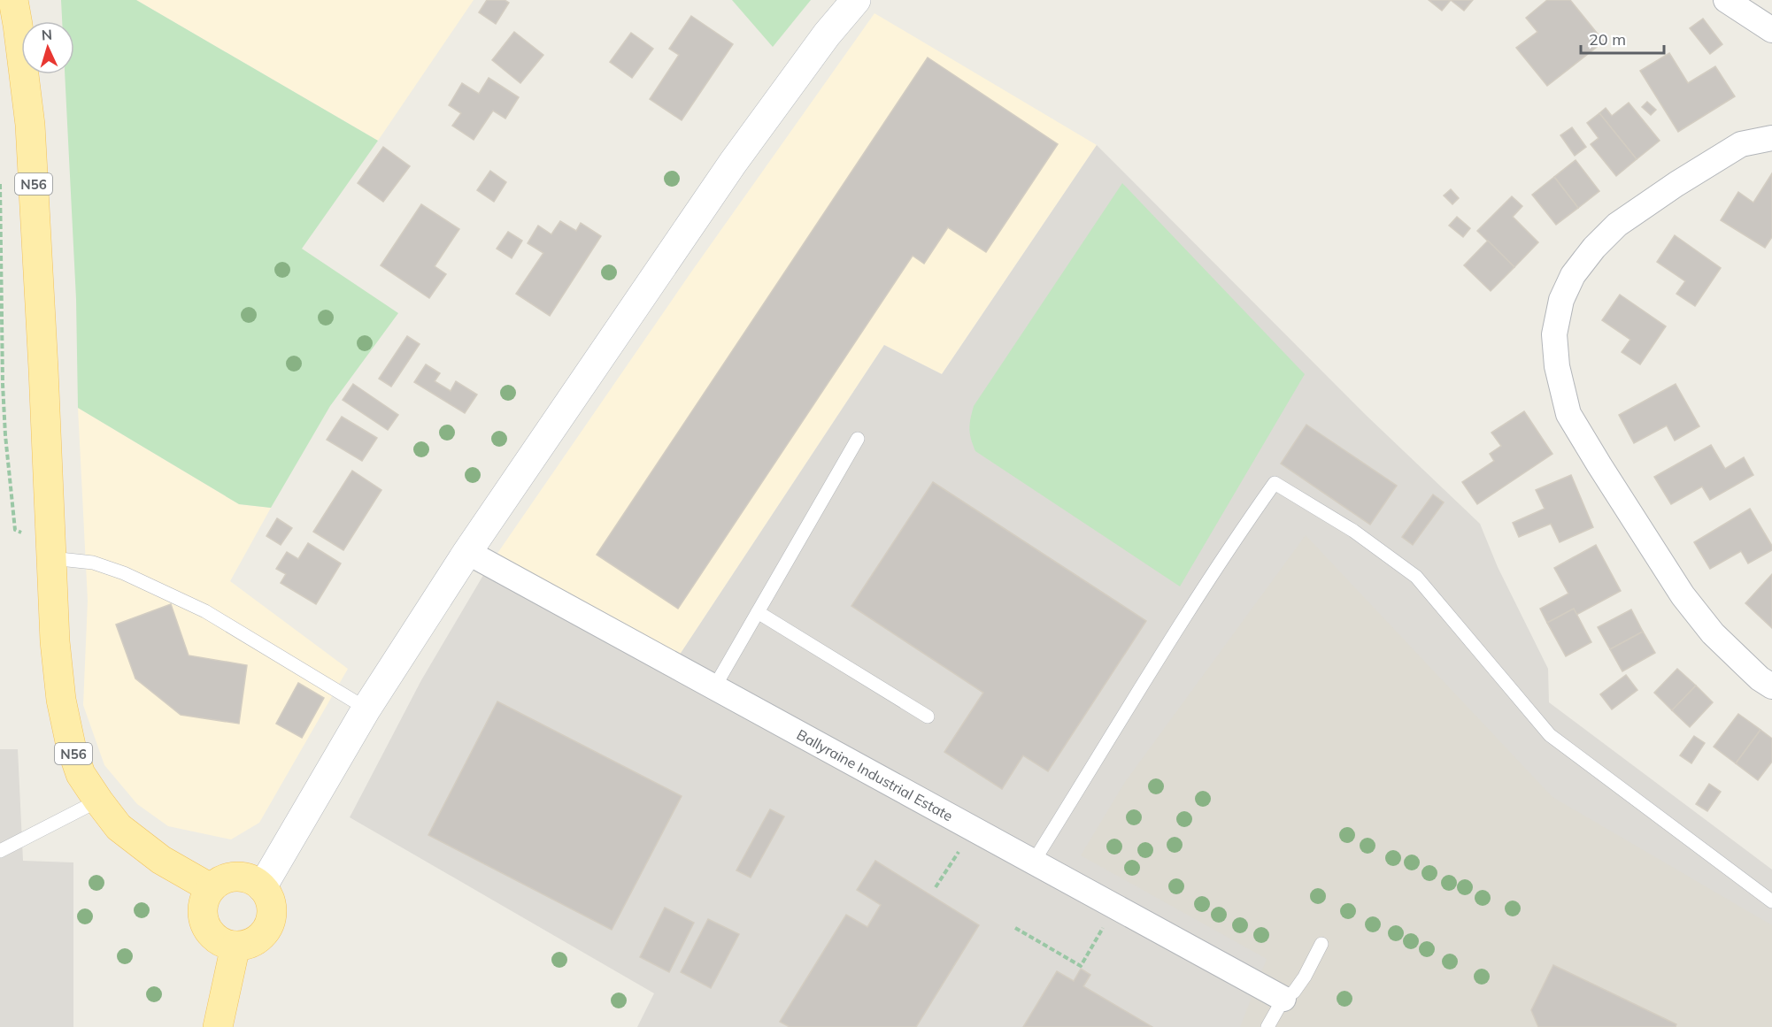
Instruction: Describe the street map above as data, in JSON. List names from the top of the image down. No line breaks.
{"streets":{"main road":["N56"],"street":["Ballyraine Industrial Estate"]},"scale_bar":"20 m","north":"top"}
